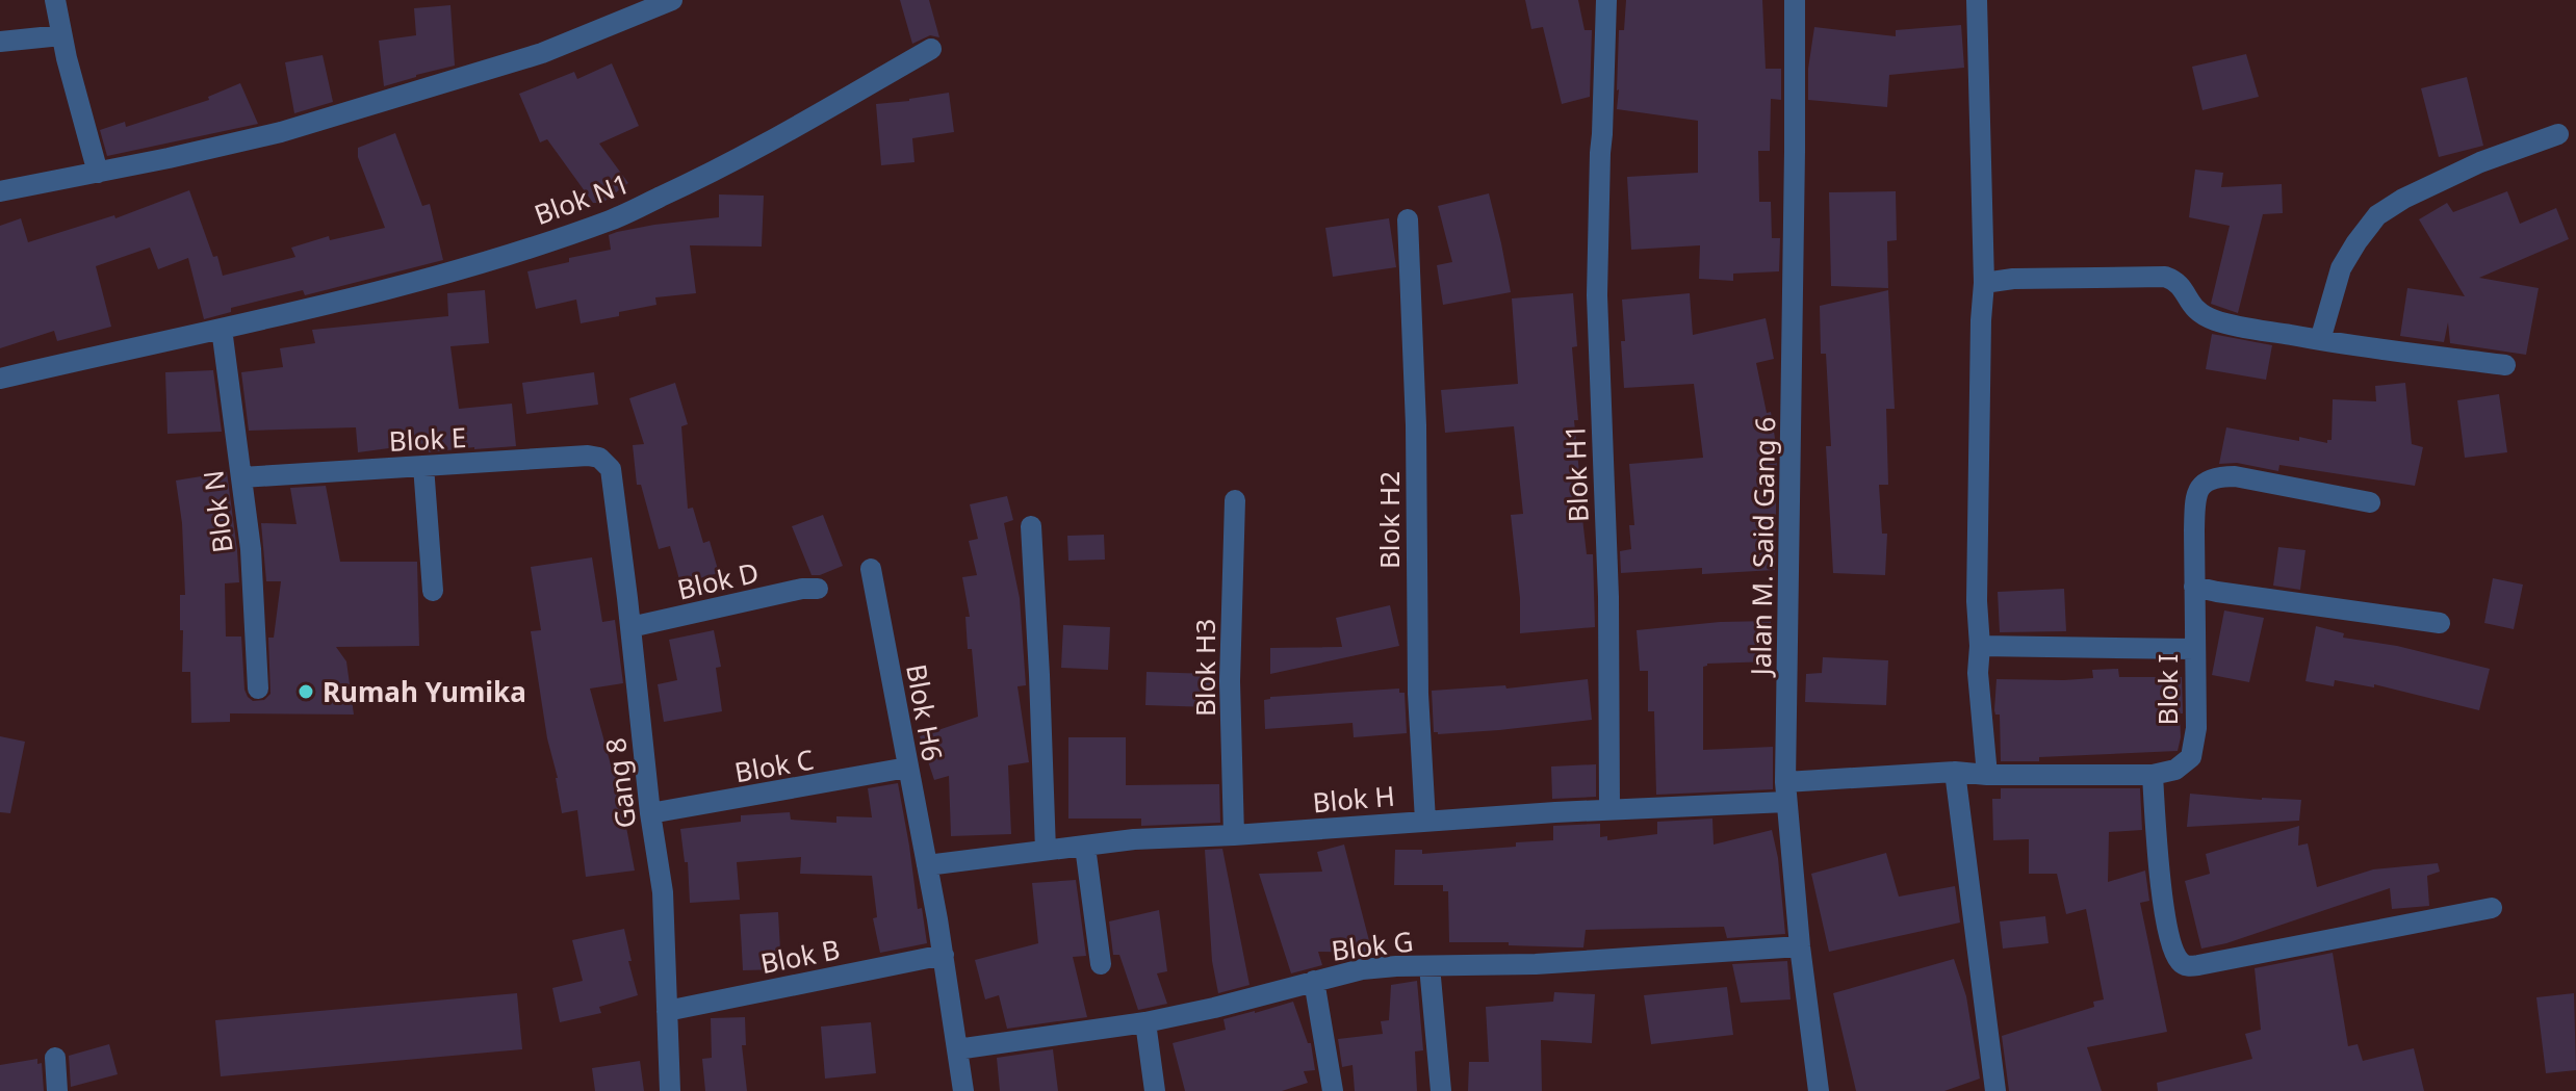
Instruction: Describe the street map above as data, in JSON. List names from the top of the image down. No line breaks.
{"streets":{"street":["Blok N1","Blok E","Blok H1","Blok N","Blok H2","Jalan M. Said Gang 6","Blok D","Blok H3","Blok I","Blok H6","Blok C","Gang 8","Blok H","Blok G","Blok B"]},"crossings":[["Blok N1","Blok N"],["Blok E","Blok N"],["Blok E","Gang 8"],["Blok H1","Blok H"],["Blok H2","Blok H"],["Jalan M. Said Gang 6","Blok I"],["Jalan M. Said Gang 6","Blok H"],["Jalan M. Said Gang 6","Blok G"],["Blok D","Gang 8"],["Blok H3","Blok H"],["Blok I","Blok H"],["Blok H6","Blok C"],["Blok H6","Blok H"],["Blok H6","Blok G"],["Blok H6","Blok B"],["Blok C","Gang 8"],["Gang 8","Blok B"]],"places":["Rumah Yumika"]}
